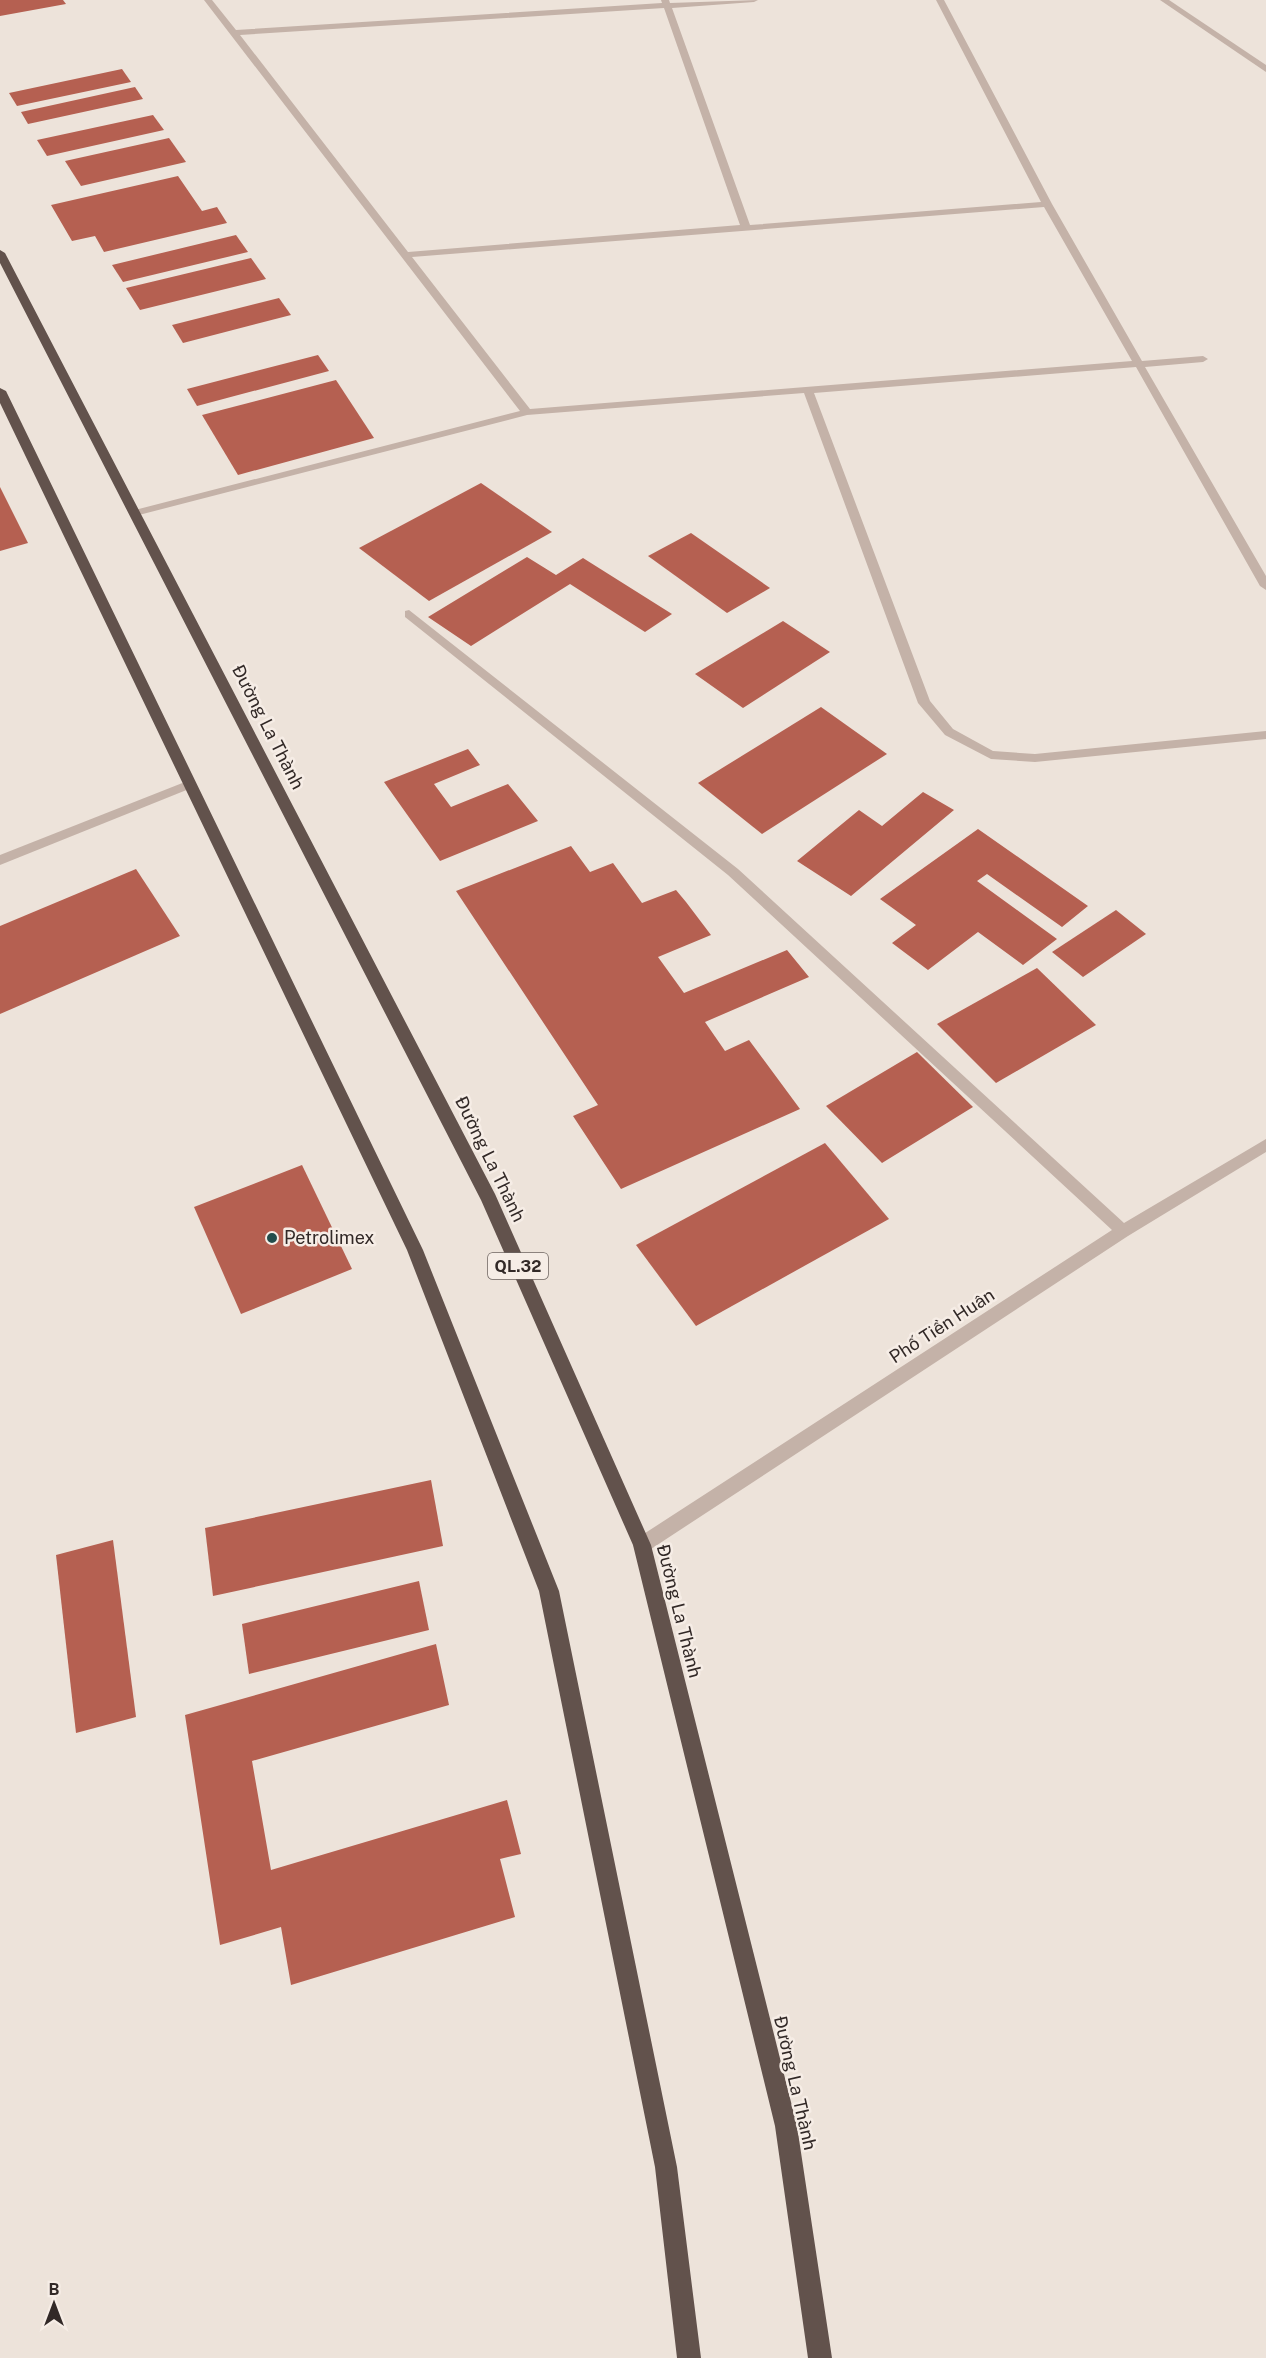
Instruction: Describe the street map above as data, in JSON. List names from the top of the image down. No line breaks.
{"streets":{"highway":["Đường La Thành","QL.32"],"street":["Phố Tiền Huân"]},"crossings":[["Đường La Thành","Phố Tiền Huân"]],"places":["Petrolimex"],"north":"top"}
